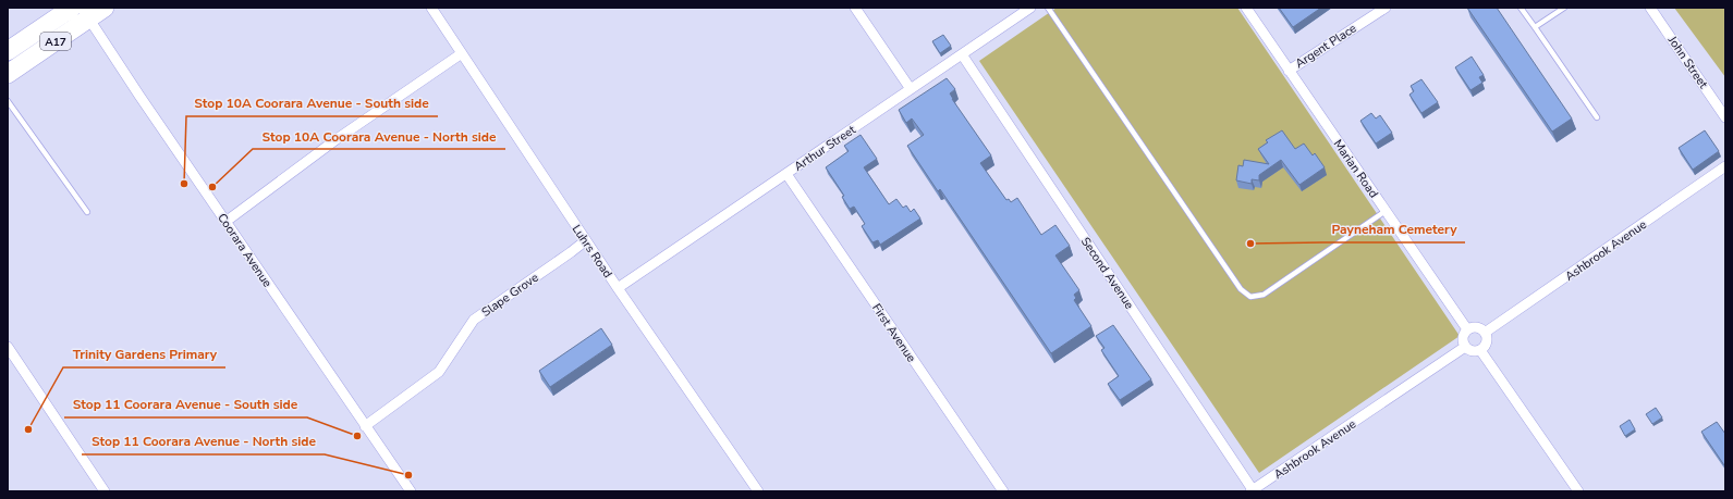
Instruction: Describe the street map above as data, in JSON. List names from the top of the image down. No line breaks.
{"streets":{"highway":["A17"],"street":["Argent Place","John Street","Arthur Street","Marian Road","Coorara Avenue","Ashbrook Avenue","Luhrs Road","Second Avenue","Slape Grove","First Avenue"]},"crossings":[["A17","Coorara Avenue"],["Argent Place","Marian Road"],["Arthur Street","Luhrs Road"],["Arthur Street","Second Avenue"],["Arthur Street","First Avenue"],["Marian Road","Ashbrook Avenue"],["Coorara Avenue","Slape Grove"],["Ashbrook Avenue","Second Avenue"],["Luhrs Road","Slape Grove"]],"places":["Stop 10A Coorara Avenue - South side","Stop 10A Coorara Avenue - North side","Payneham Cemetery","Trinity Gardens Primary","Stop 11 Coorara Avenue - South side","Stop 11 Coorara Avenue - North side"]}
